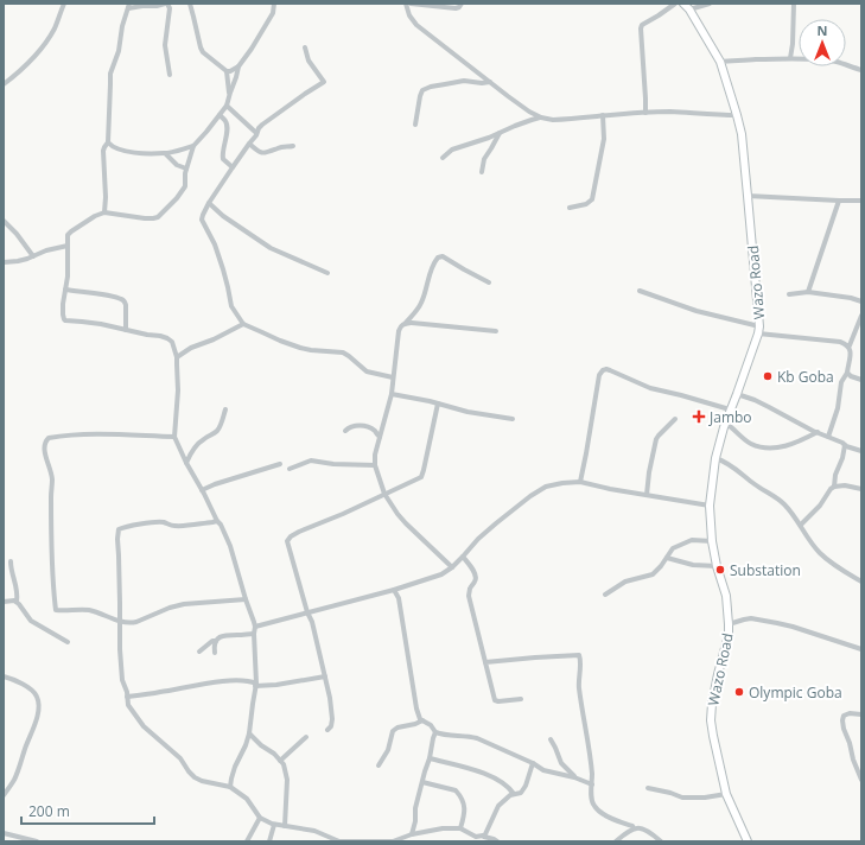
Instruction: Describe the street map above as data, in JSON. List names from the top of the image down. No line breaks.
{"streets":{"main road":["Wazo Road"]},"places":{"other":["Kb Goba","Substation","Olympic Goba"],"health":["Jambo"]},"scale_bar":"200 m","north":"top"}
